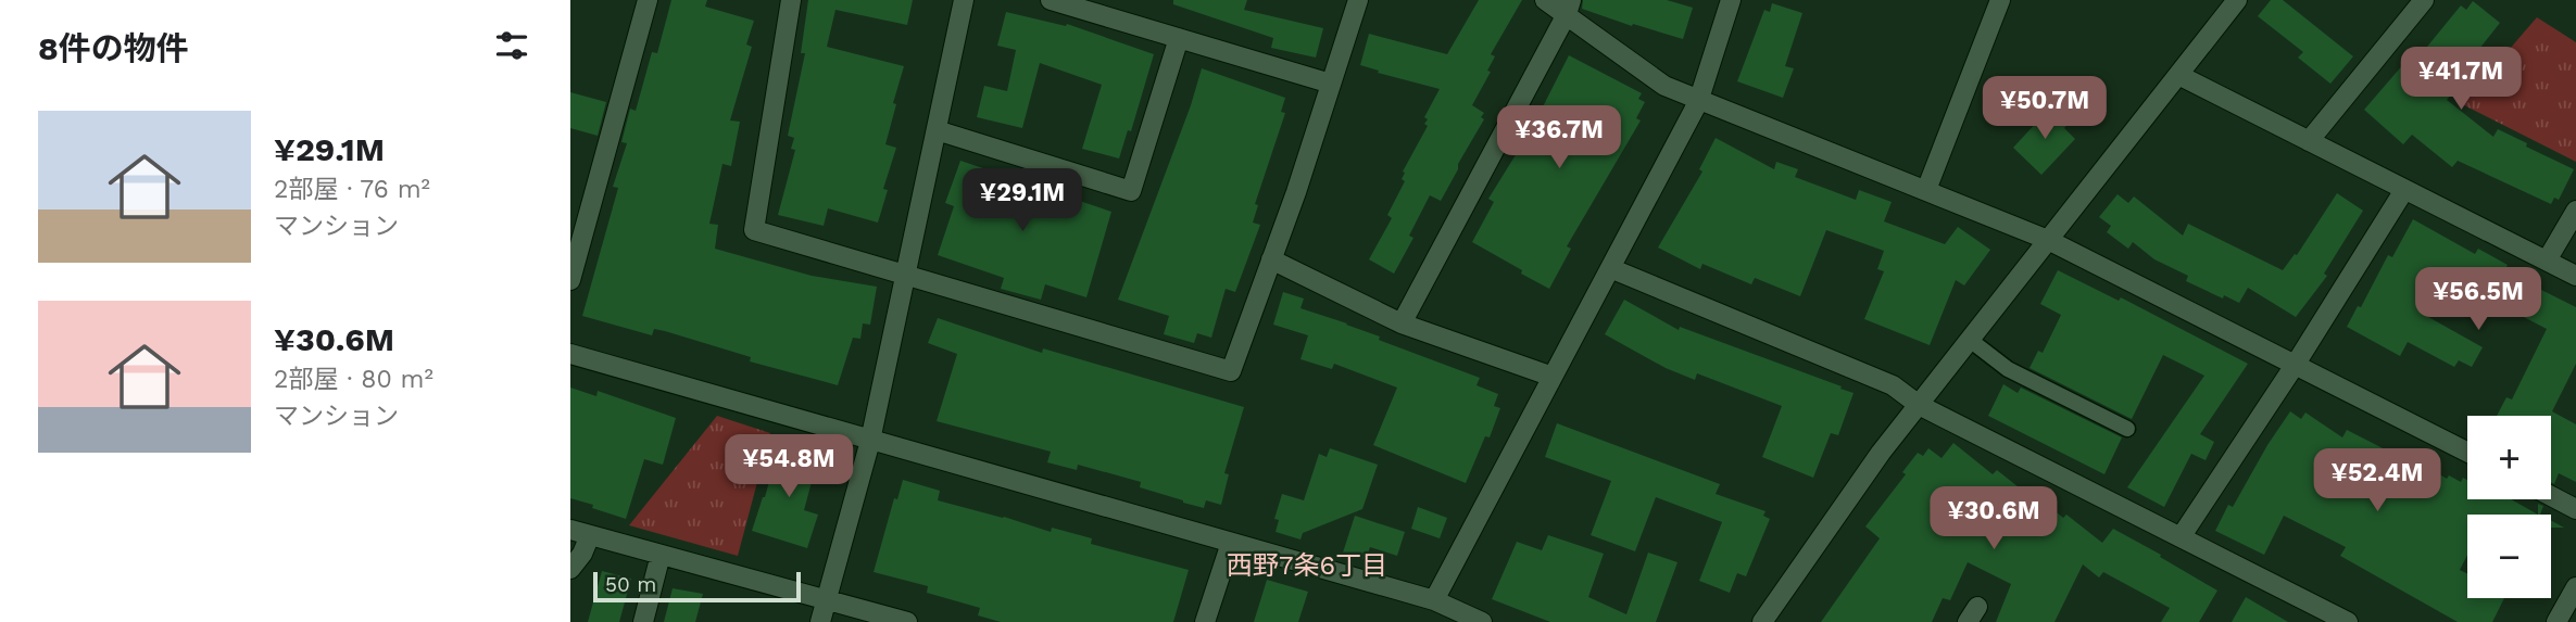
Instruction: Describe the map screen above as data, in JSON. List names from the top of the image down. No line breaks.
{"districts":["西野7条6丁目"],"scale_bar":"50 m","page":{"heading":"8件の物件","price":["¥41.7M","¥50.7M","¥36.7M","¥29.1M","¥56.5M","¥54.8M","¥52.4M","¥30.6M"],"list":[{"name":"¥29.1M","note":"2部屋 · 76 m² · マンション"},{"name":"¥30.6M","note":"2部屋 · 80 m² · マンション"}],"map_buttons":["+","−"],"scale":"50 m"}}
